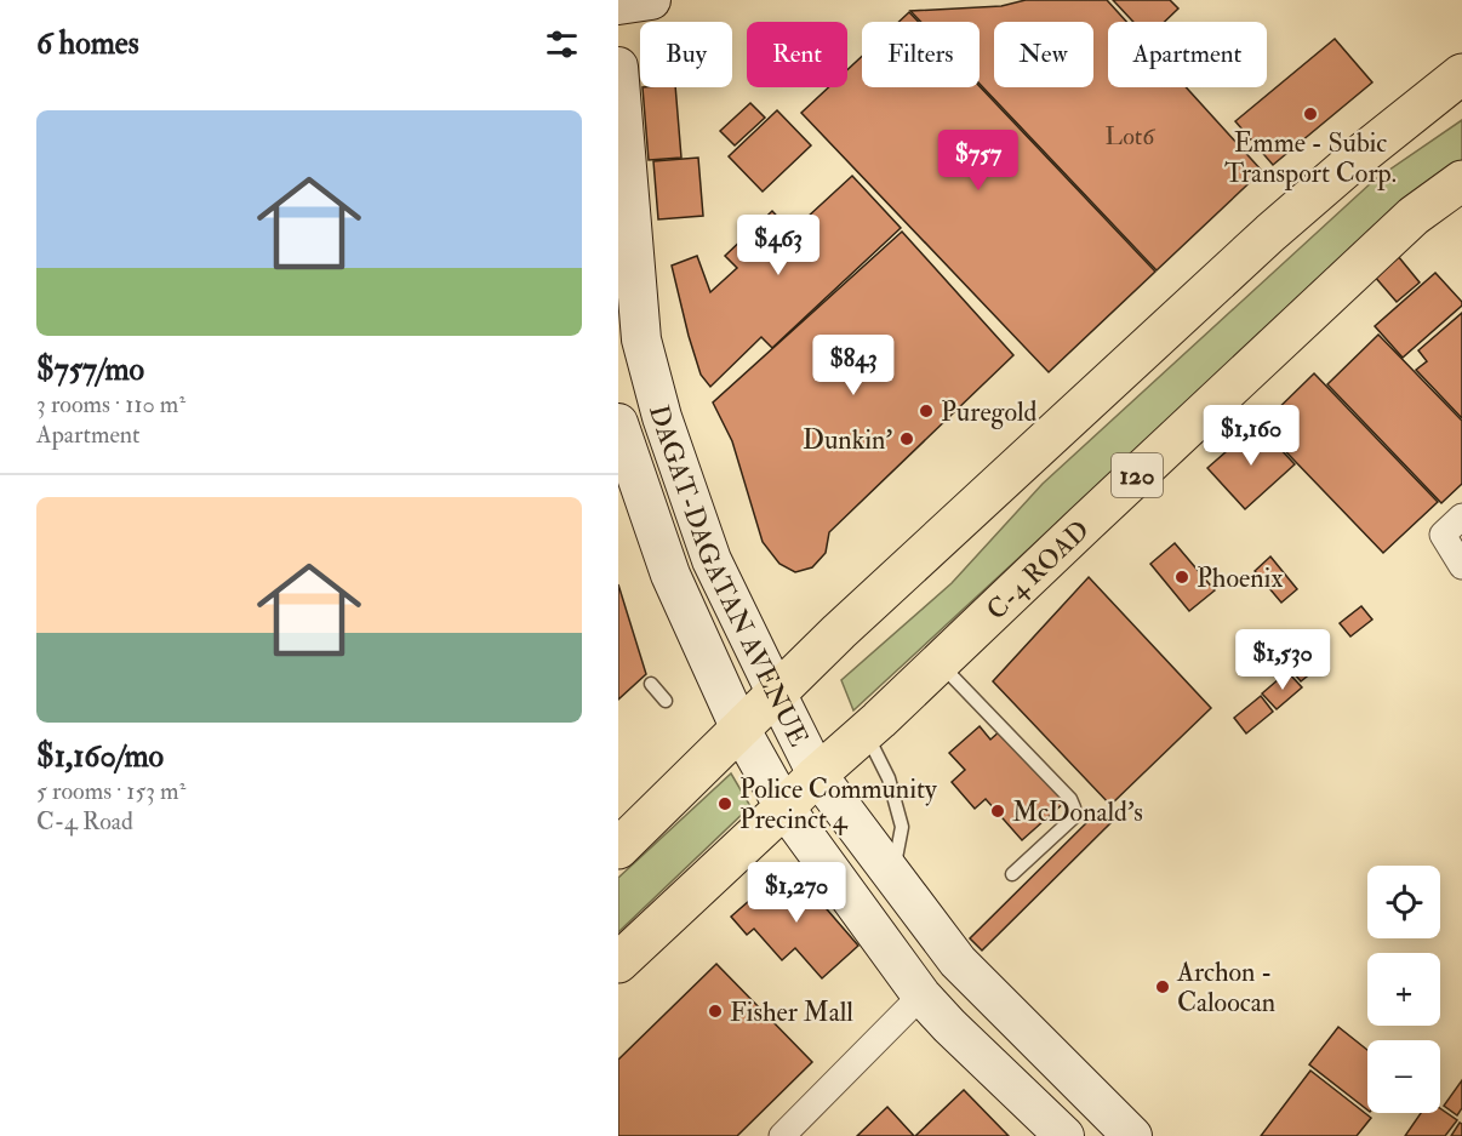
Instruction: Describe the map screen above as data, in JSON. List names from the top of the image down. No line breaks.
{"streets":{"highway":["120","C-4 ROAD"],"main road":["DAGAT-DAGATAN AVENUE"]},"crossings":[["C-4 ROAD","DAGAT-DAGATAN AVENUE"]],"places":["Emme - Subic Transport Corp.","Puregold","Dunkin'","Phoenix","Police Community Precinct 4","McDonald's","Archon - Caloocan","Fisher Mall"],"house_numbers":["Lot6"],"page":{"heading":"6 homes","chip":["Buy","Rent","Filters","New","Apartment"],"list":[{"name":"$757/mo","note":"3 rooms · 110 m² · Apartment"},{"name":"$1,160/mo","note":"5 rooms · 153 m² · C-4 Road"}],"price":["$757","$463","$843","$1,160","$1,530","$1,270"],"map_buttons":["+","−"]}}
